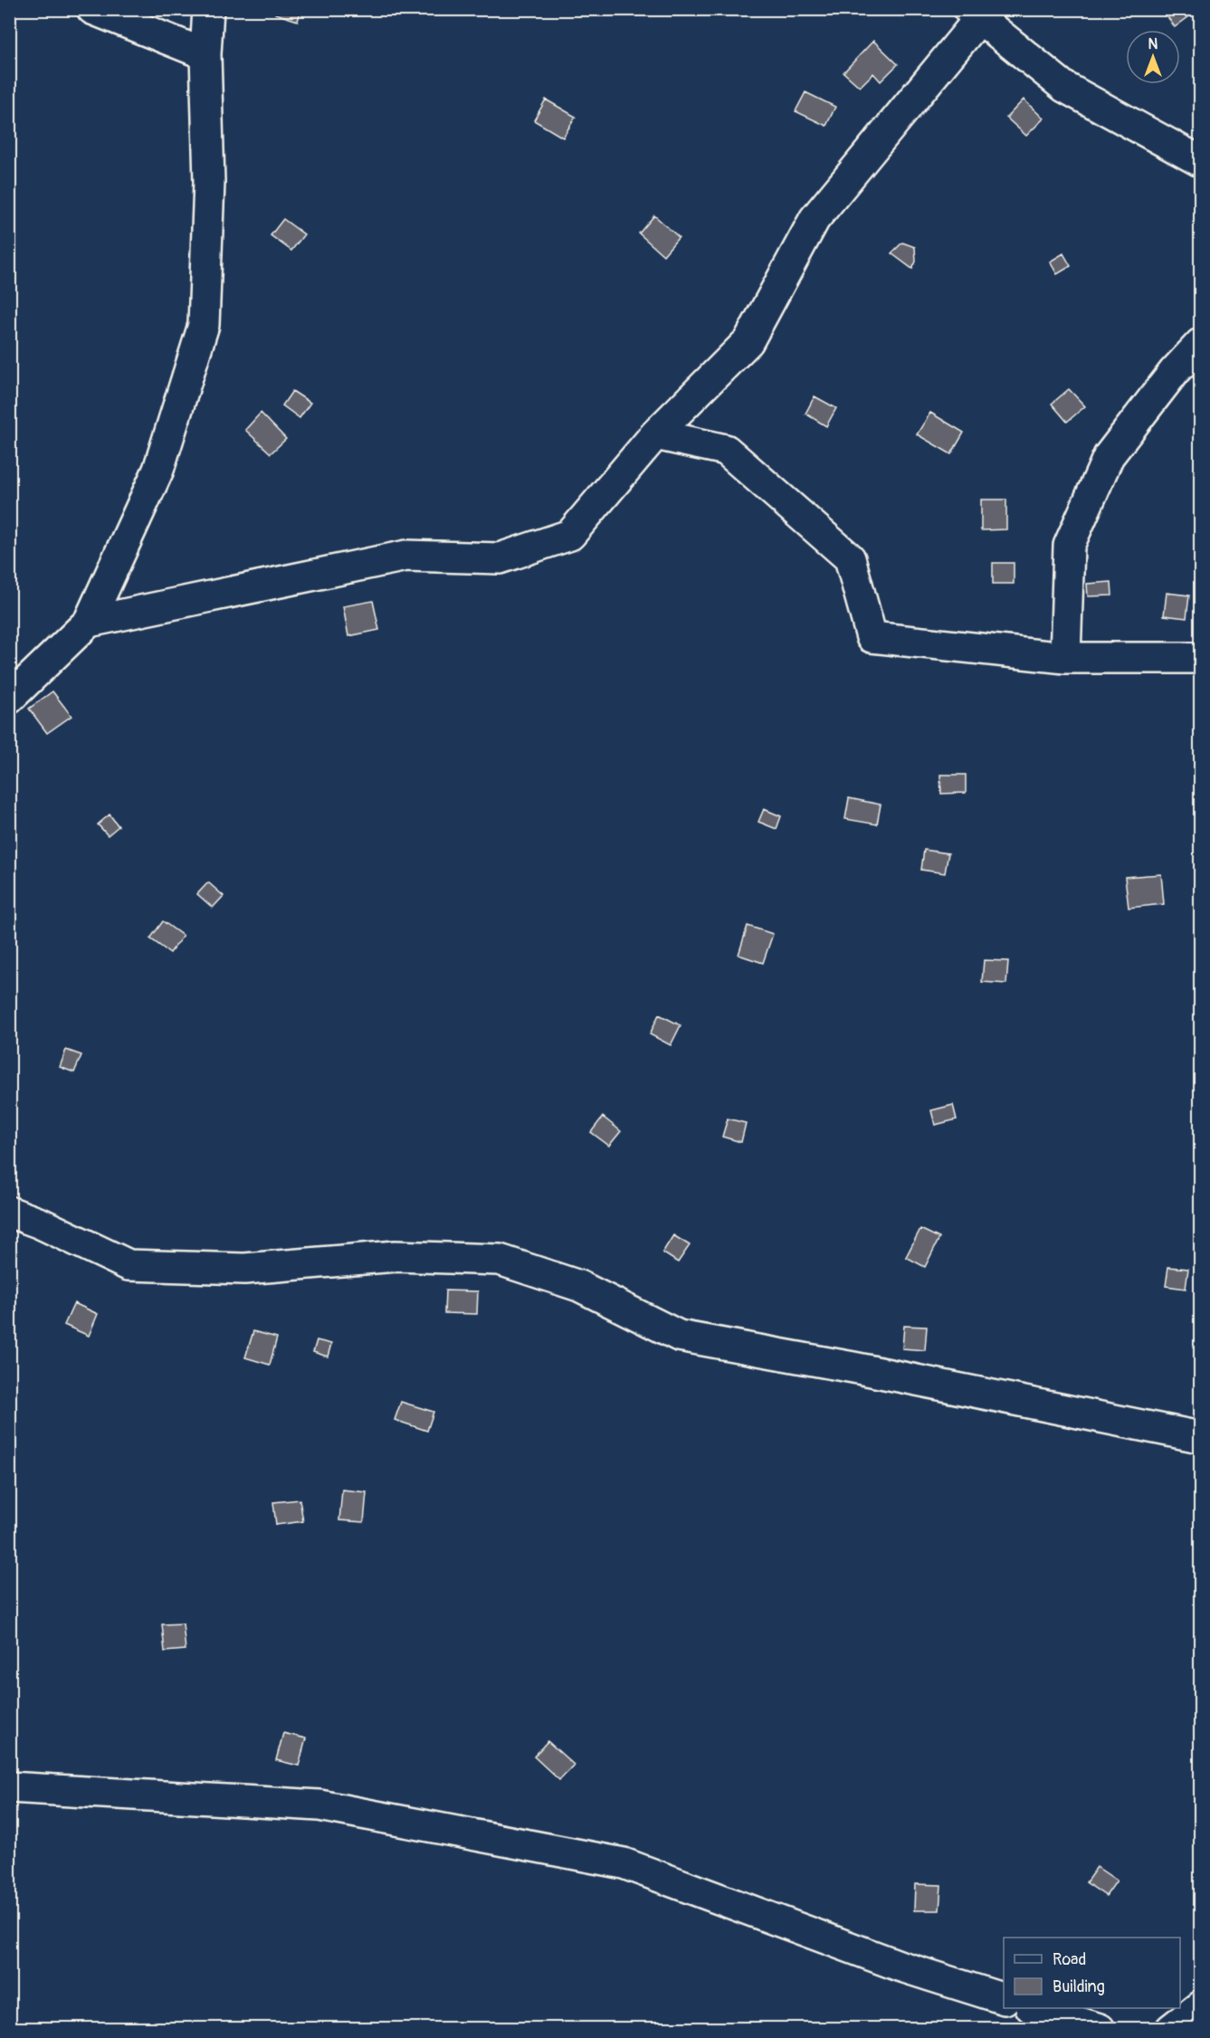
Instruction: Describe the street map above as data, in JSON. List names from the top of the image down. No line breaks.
{"legend":["Road","Building"],"north":"top"}
